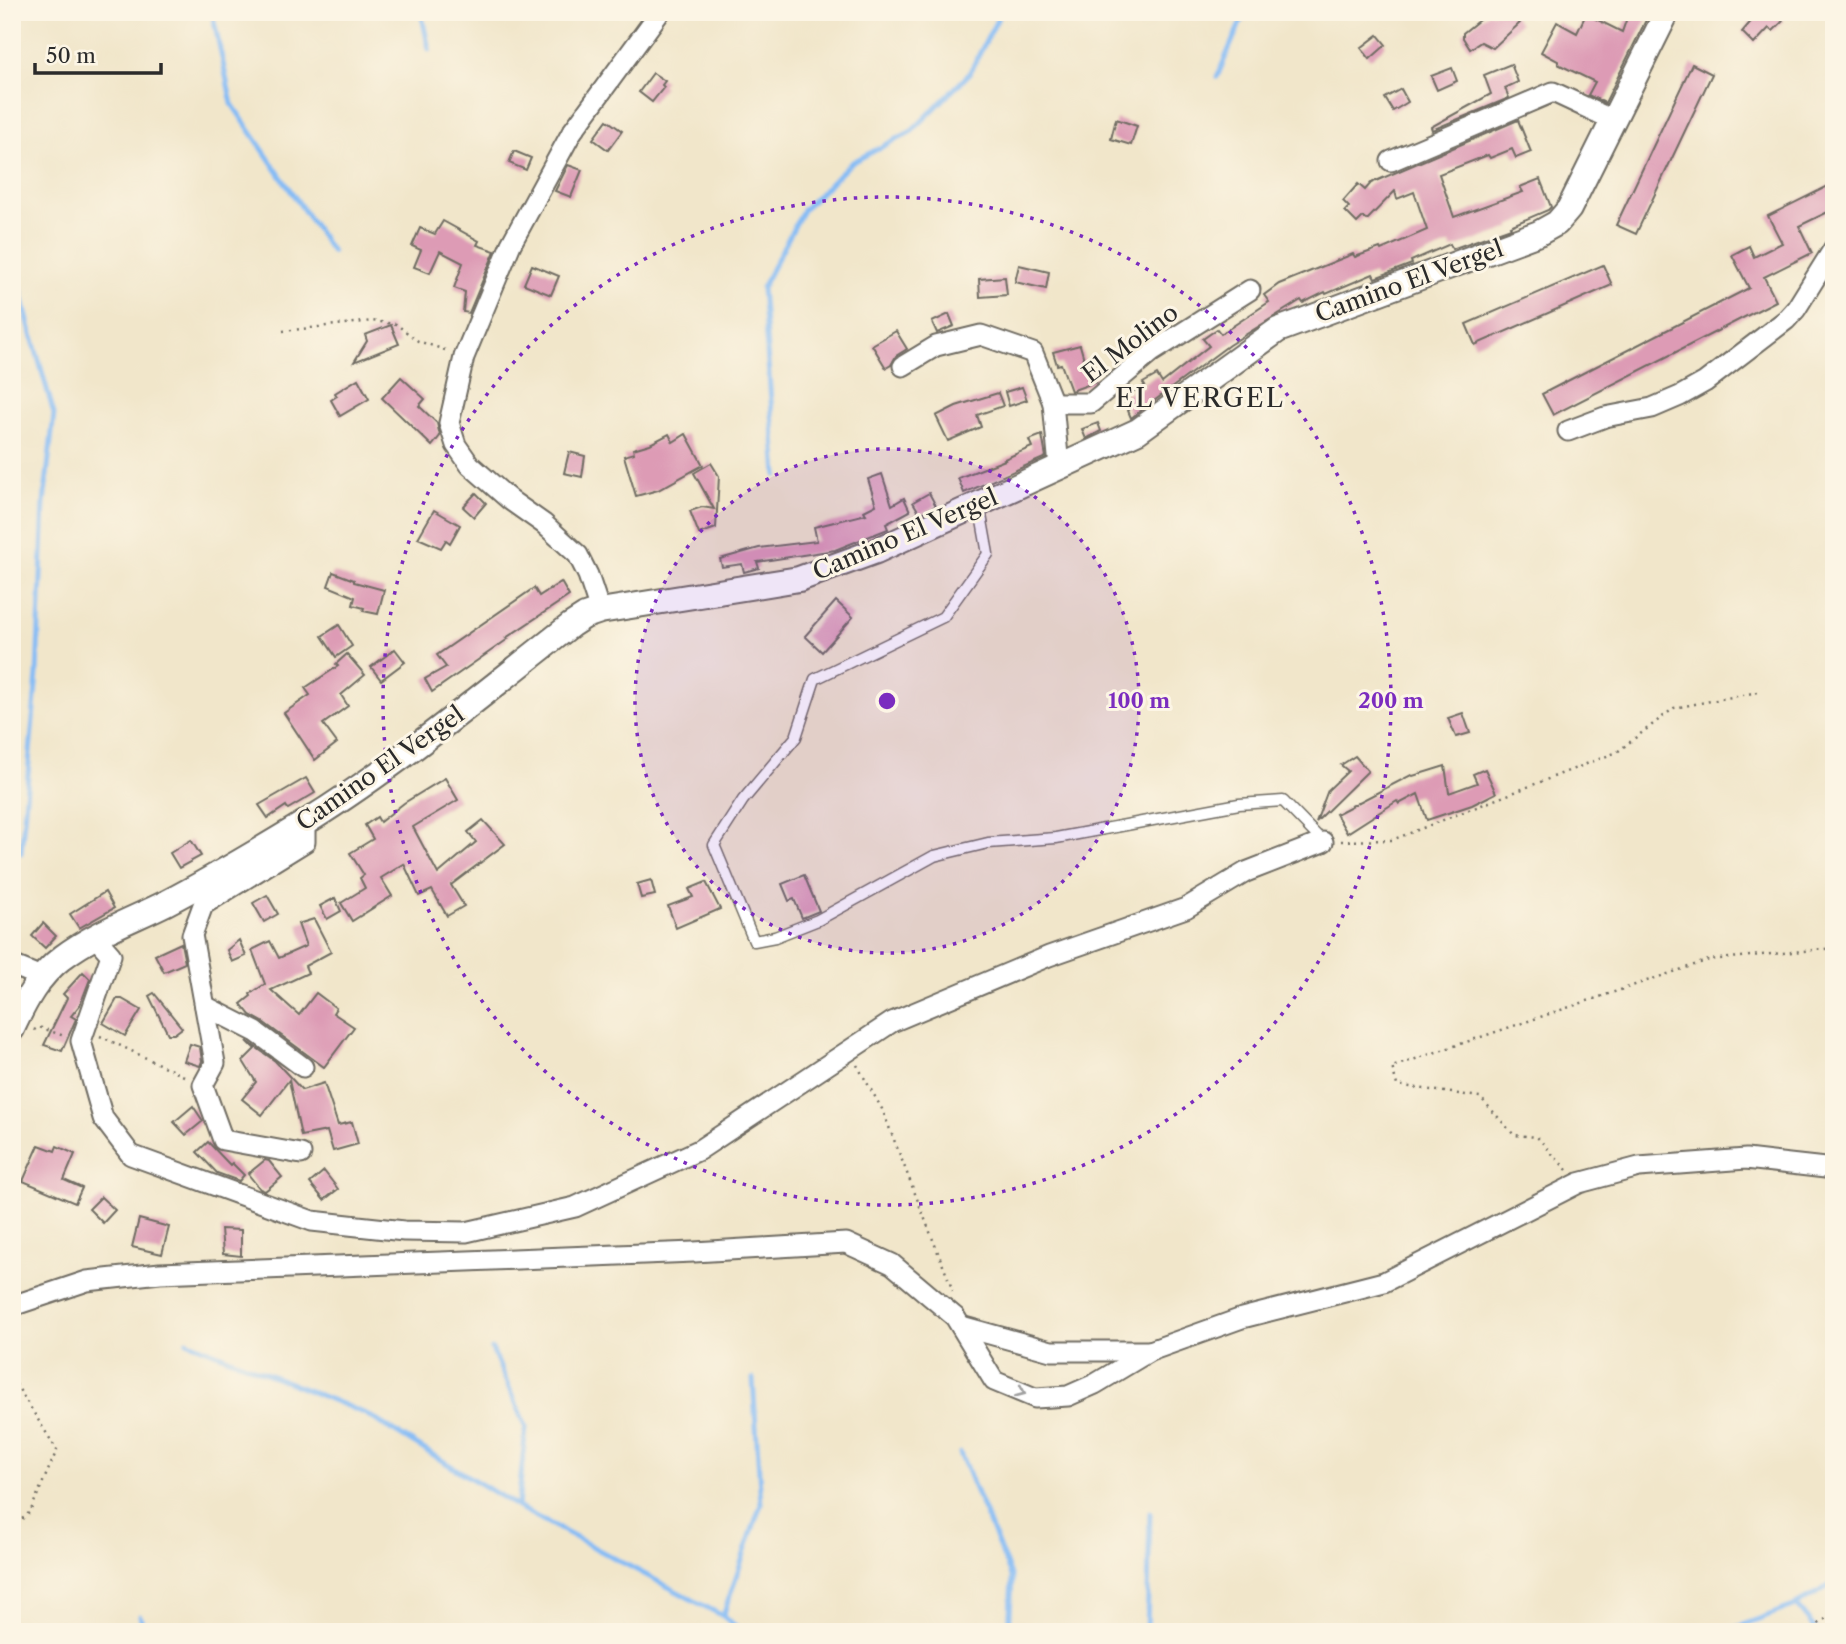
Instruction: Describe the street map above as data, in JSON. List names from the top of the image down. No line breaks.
{"streets":{"street":["Camino El Vergel","El Molino"]},"districts":["EL VERGEL"],"scale_bar":"50 m","rings":["100 m","200 m"]}
